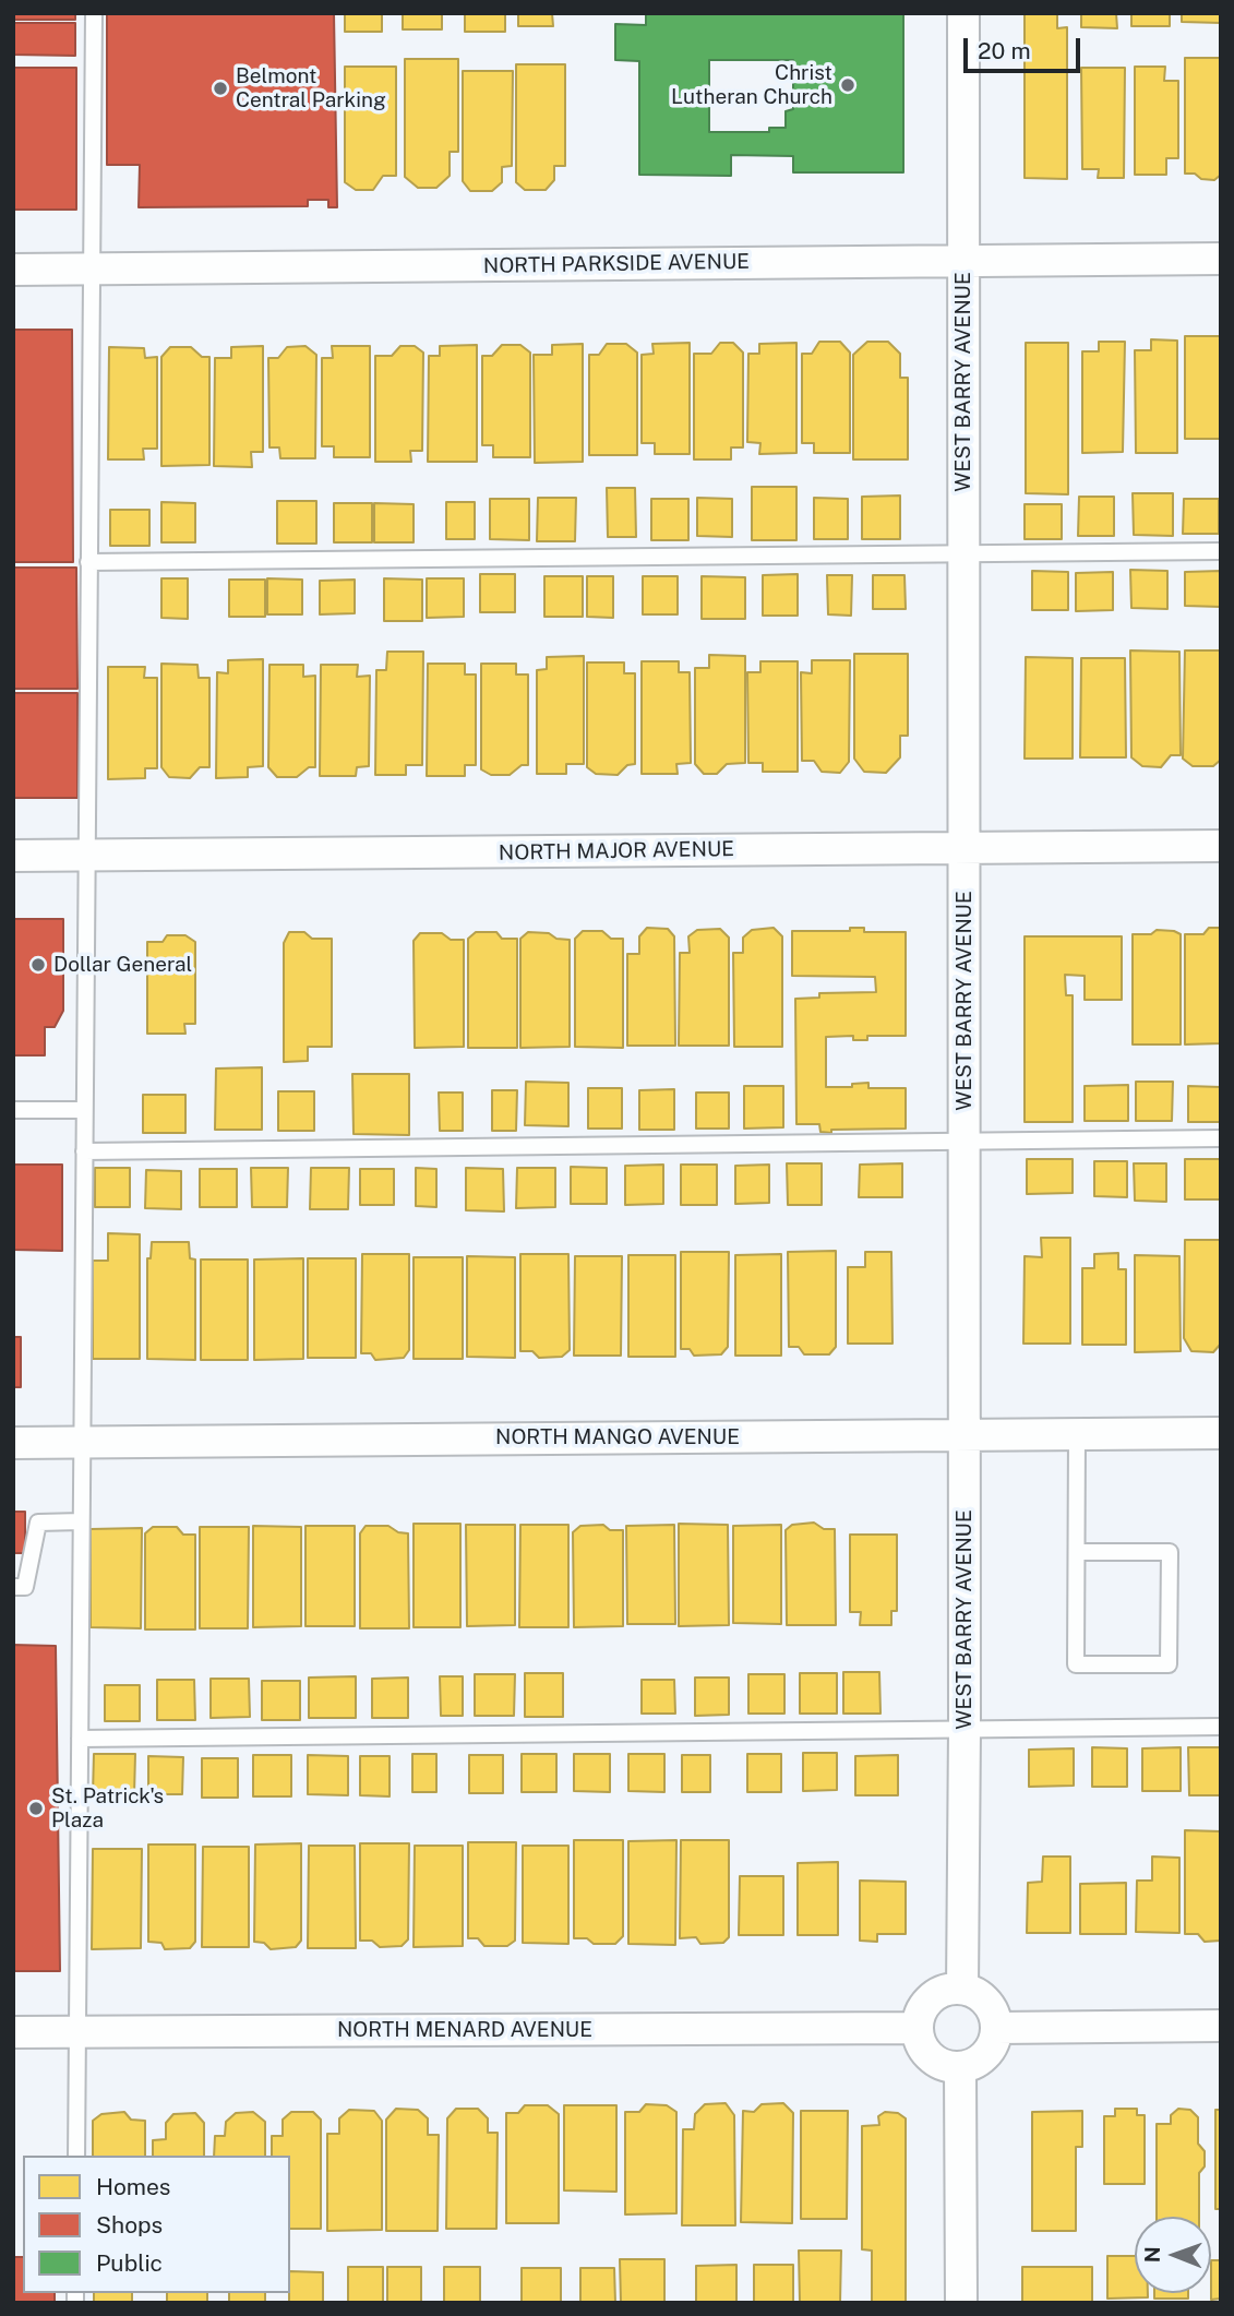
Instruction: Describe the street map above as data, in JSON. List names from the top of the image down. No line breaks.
{"streets":{"street":["NORTH PARKSIDE AVENUE","WEST BARRY AVENUE","NORTH MAJOR AVENUE","NORTH MANGO AVENUE","NORTH MENARD AVENUE"]},"crossings":[["NORTH PARKSIDE AVENUE","WEST BARRY AVENUE"],["WEST BARRY AVENUE","NORTH MAJOR AVENUE"],["WEST BARRY AVENUE","NORTH MANGO AVENUE"],["WEST BARRY AVENUE","NORTH MENARD AVENUE"]],"places":["Christ Lutheran Church","Belmont Central Parking","Dollar General","St. Patrick's Plaza"],"legend":["Homes","Shops","Public"],"scale_bar":"20 m","north":"left"}
